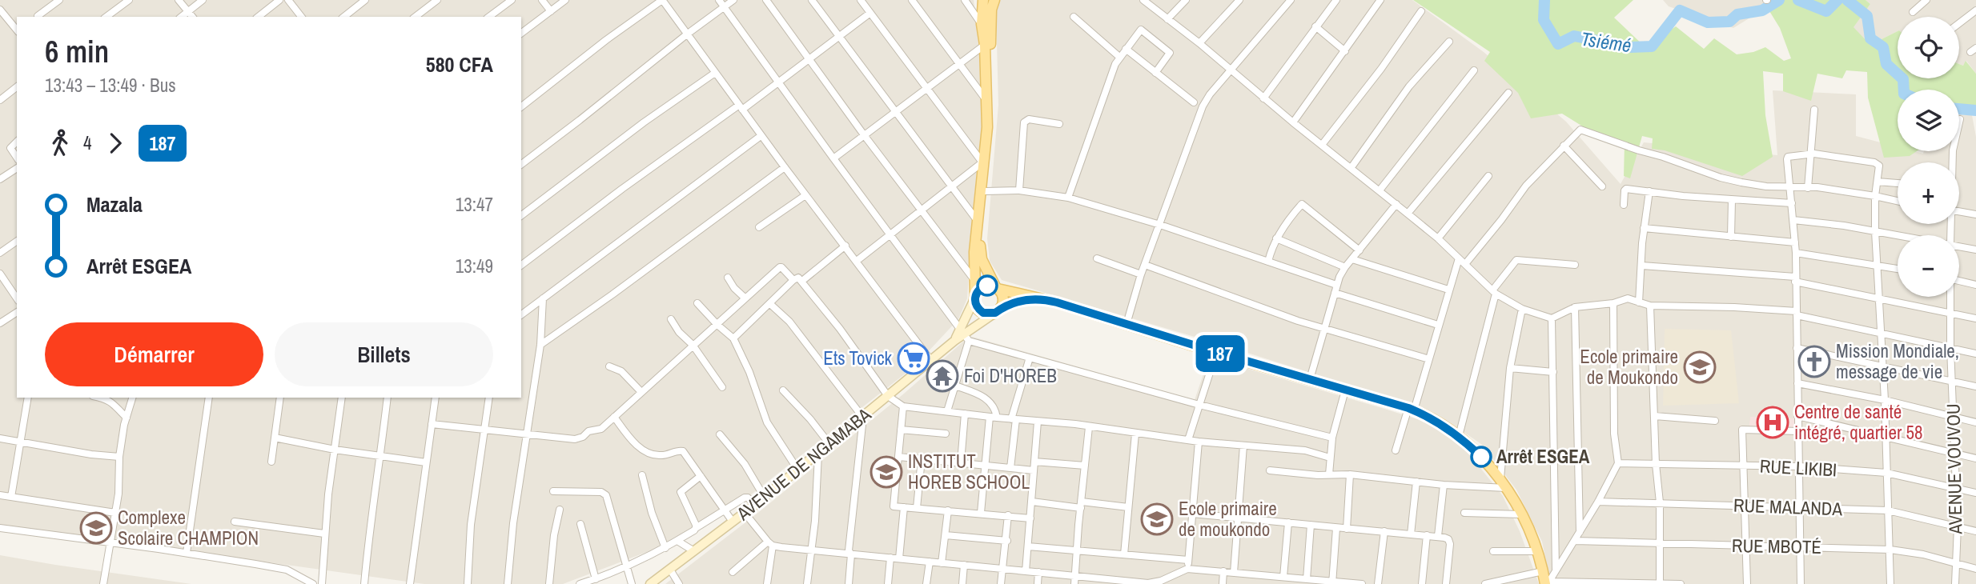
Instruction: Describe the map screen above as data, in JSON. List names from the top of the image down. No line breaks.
{"streets":{"main road":["AVENUE DE NGAMABA"],"street":["RUE LIKIBI","AVENUE VOUVOU","RUE MALANDA","RUE MBOTÉ"]},"crossings":[["RUE LIKIBI","AVENUE VOUVOU"],["AVENUE VOUVOU","RUE MALANDA"],["AVENUE VOUVOU","RUE MBOTÉ"]],"water":["Tsiémé"],"places":{"supermarket":["Ets Tovick"],"church":["Mission Mondiale, message de vie"],"school or university":["Ecole primaire de Moukondo","INSTITUT HOREB SCHOOL","Ecole primaire de moukondo","Complexe Scolaire CHAMPION"],"temple":["Foi D'HOREB"],"hospital":["Centre de santé intégré, quartier 58"],"other":["Arrêt ESGEA"]},"lines":["bus line 187"],"page":{"on_map":"187","map_buttons":["+","−"],"heading":["6 min","13:43 – 13:49 · Bus","580 CFA"],"legs":["4","187"],"list":[{"name":"Mazala","value":"13:47"},{"name":"Arrêt ESGEA","value":"13:49"}],"buttons":["Démarrer","Billets"]}}
